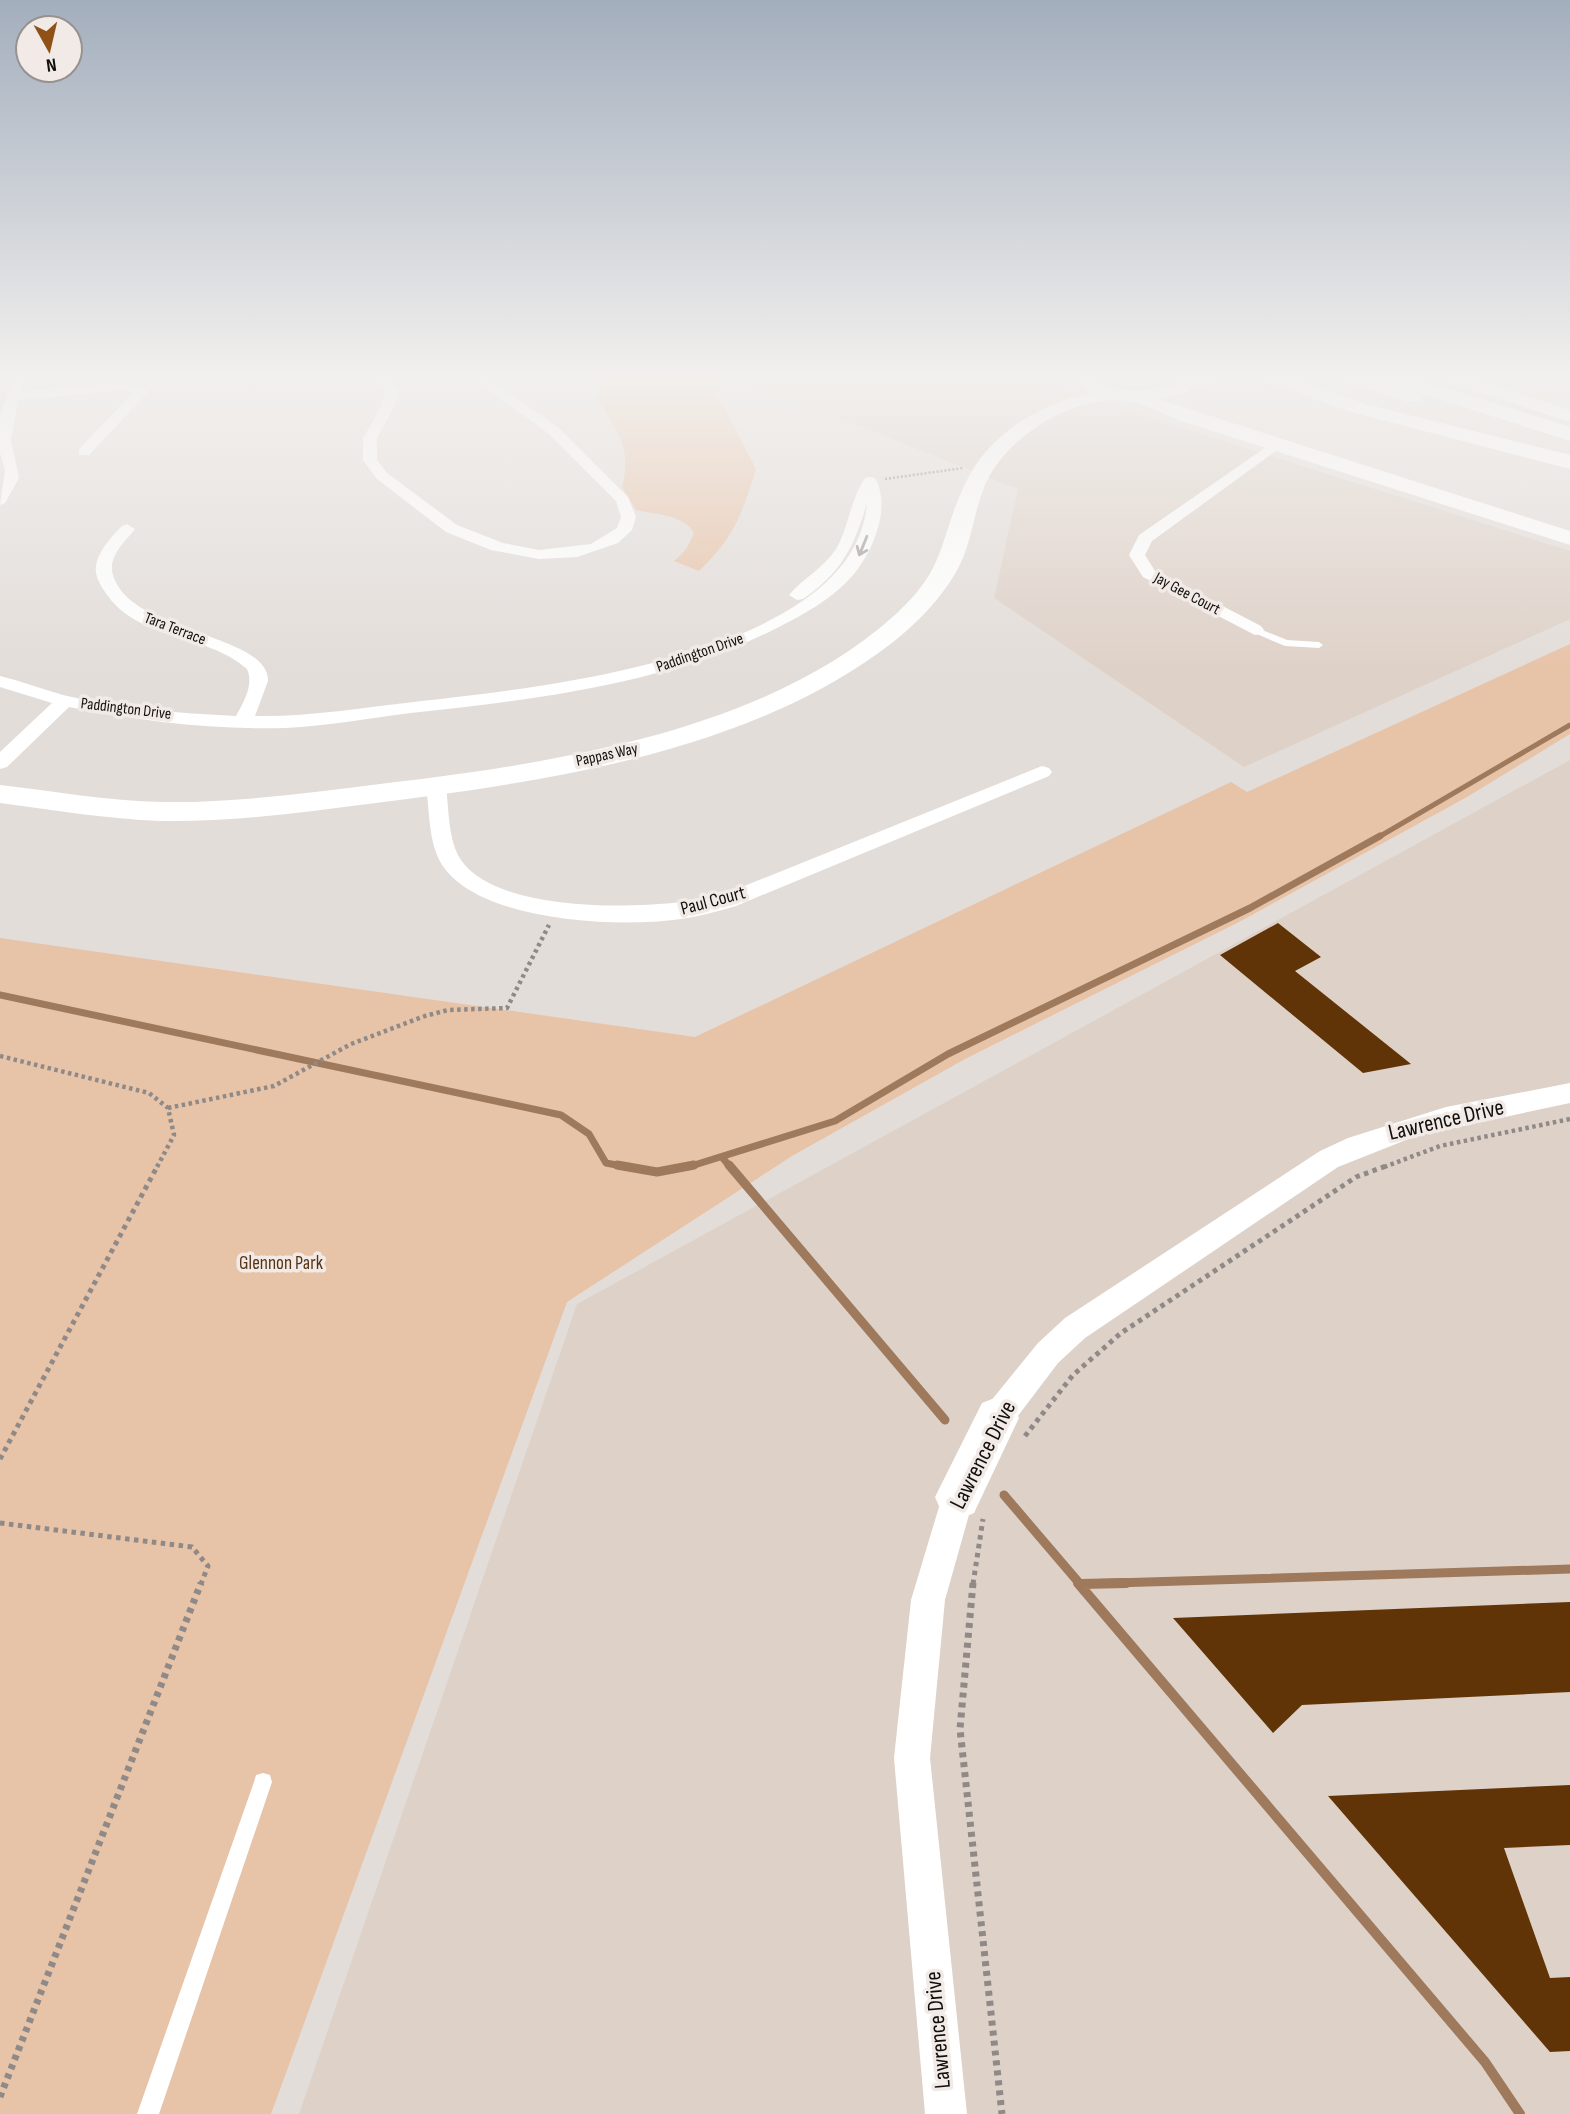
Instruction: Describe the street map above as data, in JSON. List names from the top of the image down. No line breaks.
{"streets":{"street":["Jay Gee Court","Tara Terrace","Paddington Drive","Pappas Way","Paul Court","Lawrence Drive"]},"crossings":[["Tara Terrace","Paddington Drive"],["Pappas Way","Paul Court"]],"parks":["Glennon Park"],"north":"bottom"}
